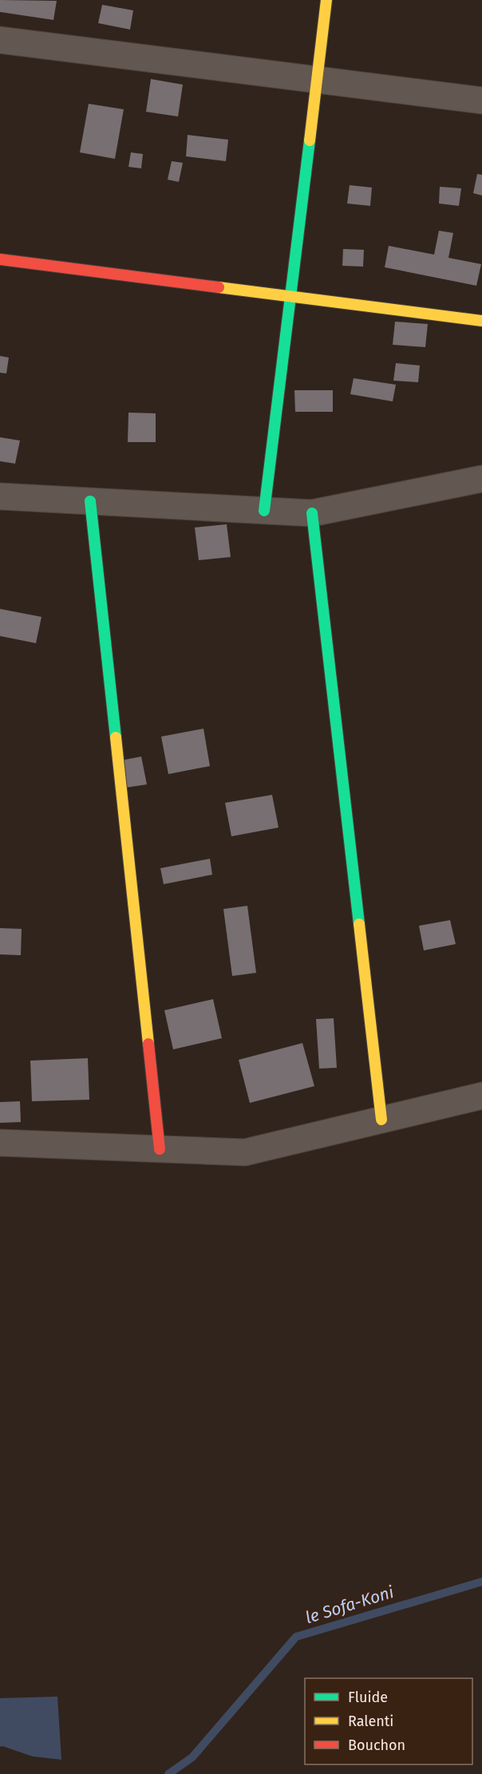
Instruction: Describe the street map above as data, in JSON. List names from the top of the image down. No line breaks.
{"water":["le Sofa-Koni"],"legend":["Fluide","Ralenti","Bouchon"]}
